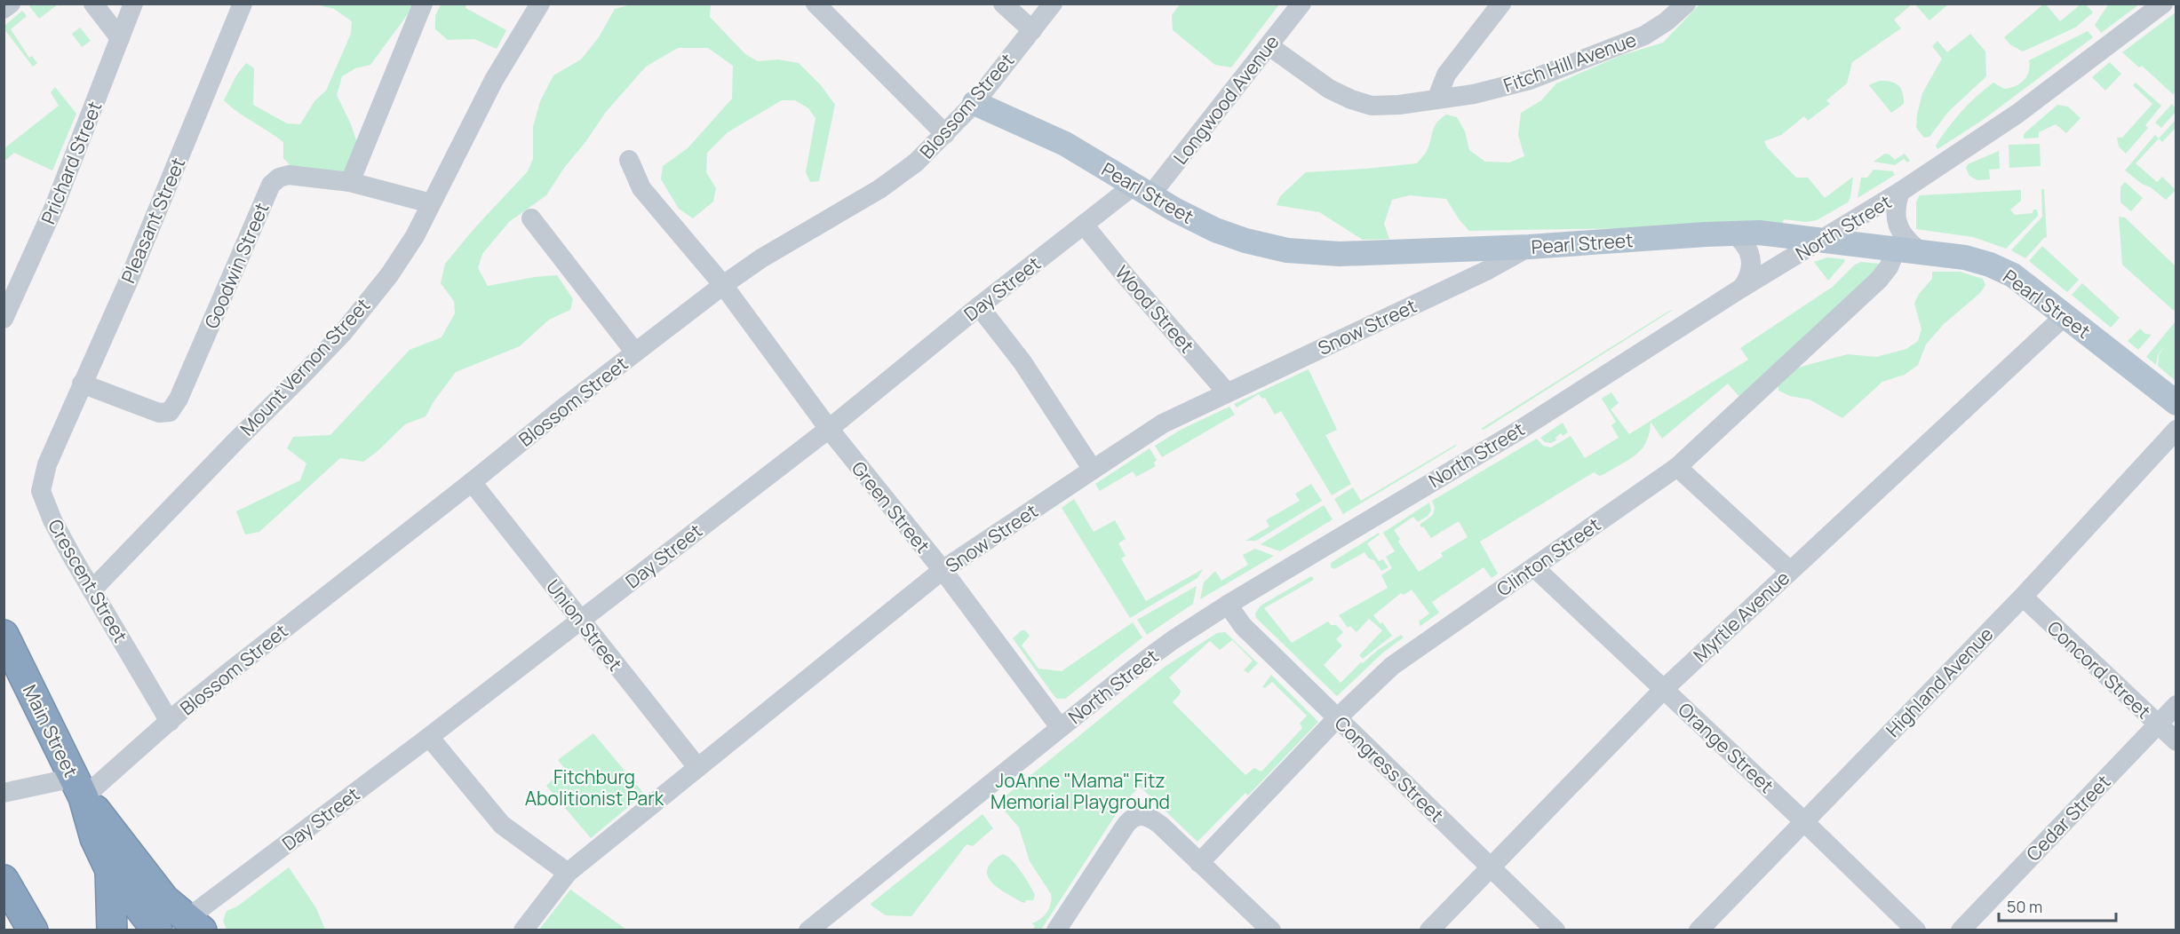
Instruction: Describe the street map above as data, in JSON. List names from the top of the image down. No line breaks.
{"streets":{"highway":["Main Street"],"main road":["Pearl Street"],"street":["Fitch Hill Avenue","Longwood Avenue","Blossom Street","Prichard Street","Pleasant Street","North Street","Goodwin Street","Day Street","Wood Street","Snow Street","Mount Vernon Street","Green Street","Clinton Street","Crescent Street","Myrtle Avenue","Union Street","Concord Street","Highland Avenue","Orange Street","Congress Street","Cedar Street"]},"crossings":[["Fitch Hill Avenue","Longwood Avenue"],["Longwood Avenue","Pearl Street"],["Longwood Avenue","Day Street"],["Blossom Street","Pearl Street"],["Blossom Street","Green Street"],["Blossom Street","Crescent Street"],["Blossom Street","Union Street"],["Blossom Street","Main Street"],["Pearl Street","North Street"],["Pearl Street","Day Street"],["Pearl Street","Snow Street"],["Pearl Street","Clinton Street"],["Pearl Street","Myrtle Avenue"],["Pleasant Street","Goodwin Street"],["Pleasant Street","Crescent Street"],["North Street","Green Street"],["North Street","Congress Street"],["Goodwin Street","Mount Vernon Street"],["Day Street","Wood Street"],["Day Street","Green Street"],["Day Street","Union Street"],["Day Street","Main Street"],["Wood Street","Snow Street"],["Snow Street","Green Street"],["Snow Street","Union Street"],["Mount Vernon Street","Crescent Street"],["Clinton Street","Orange Street"],["Clinton Street","Congress Street"],["Myrtle Avenue","Orange Street"],["Myrtle Avenue","Congress Street"],["Concord Street","Highland Avenue"],["Concord Street","Cedar Street"],["Highland Avenue","Orange Street"]],"parks":["Fitchburg Abolitionist Park","JoAnne \"Mama\" Fitz Memorial Playground"],"scale_bar":"50 m"}
